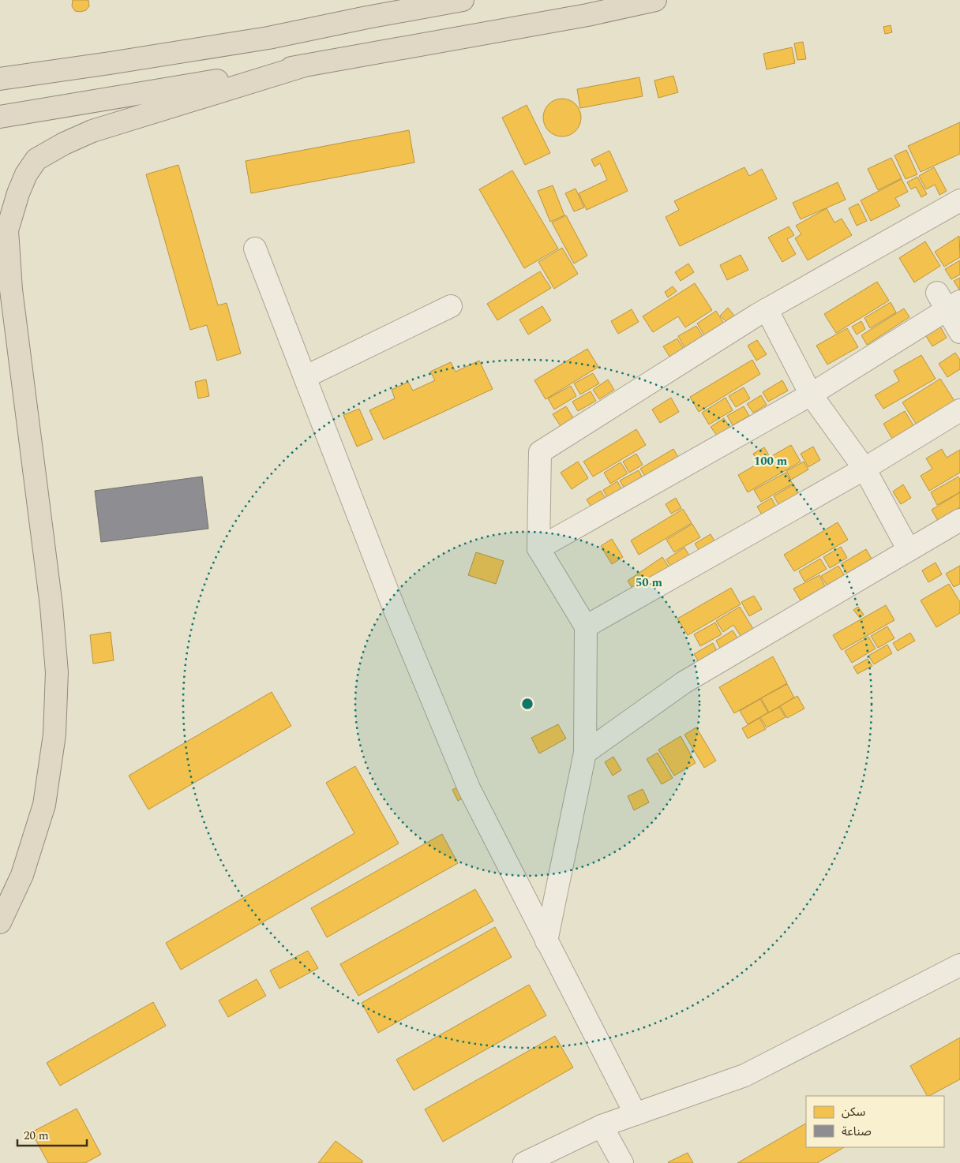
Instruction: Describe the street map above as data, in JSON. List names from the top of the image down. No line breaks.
{"legend":["سكن","صناعة"],"scale_bar":"20 m","rings":["100 m","50 m"]}
